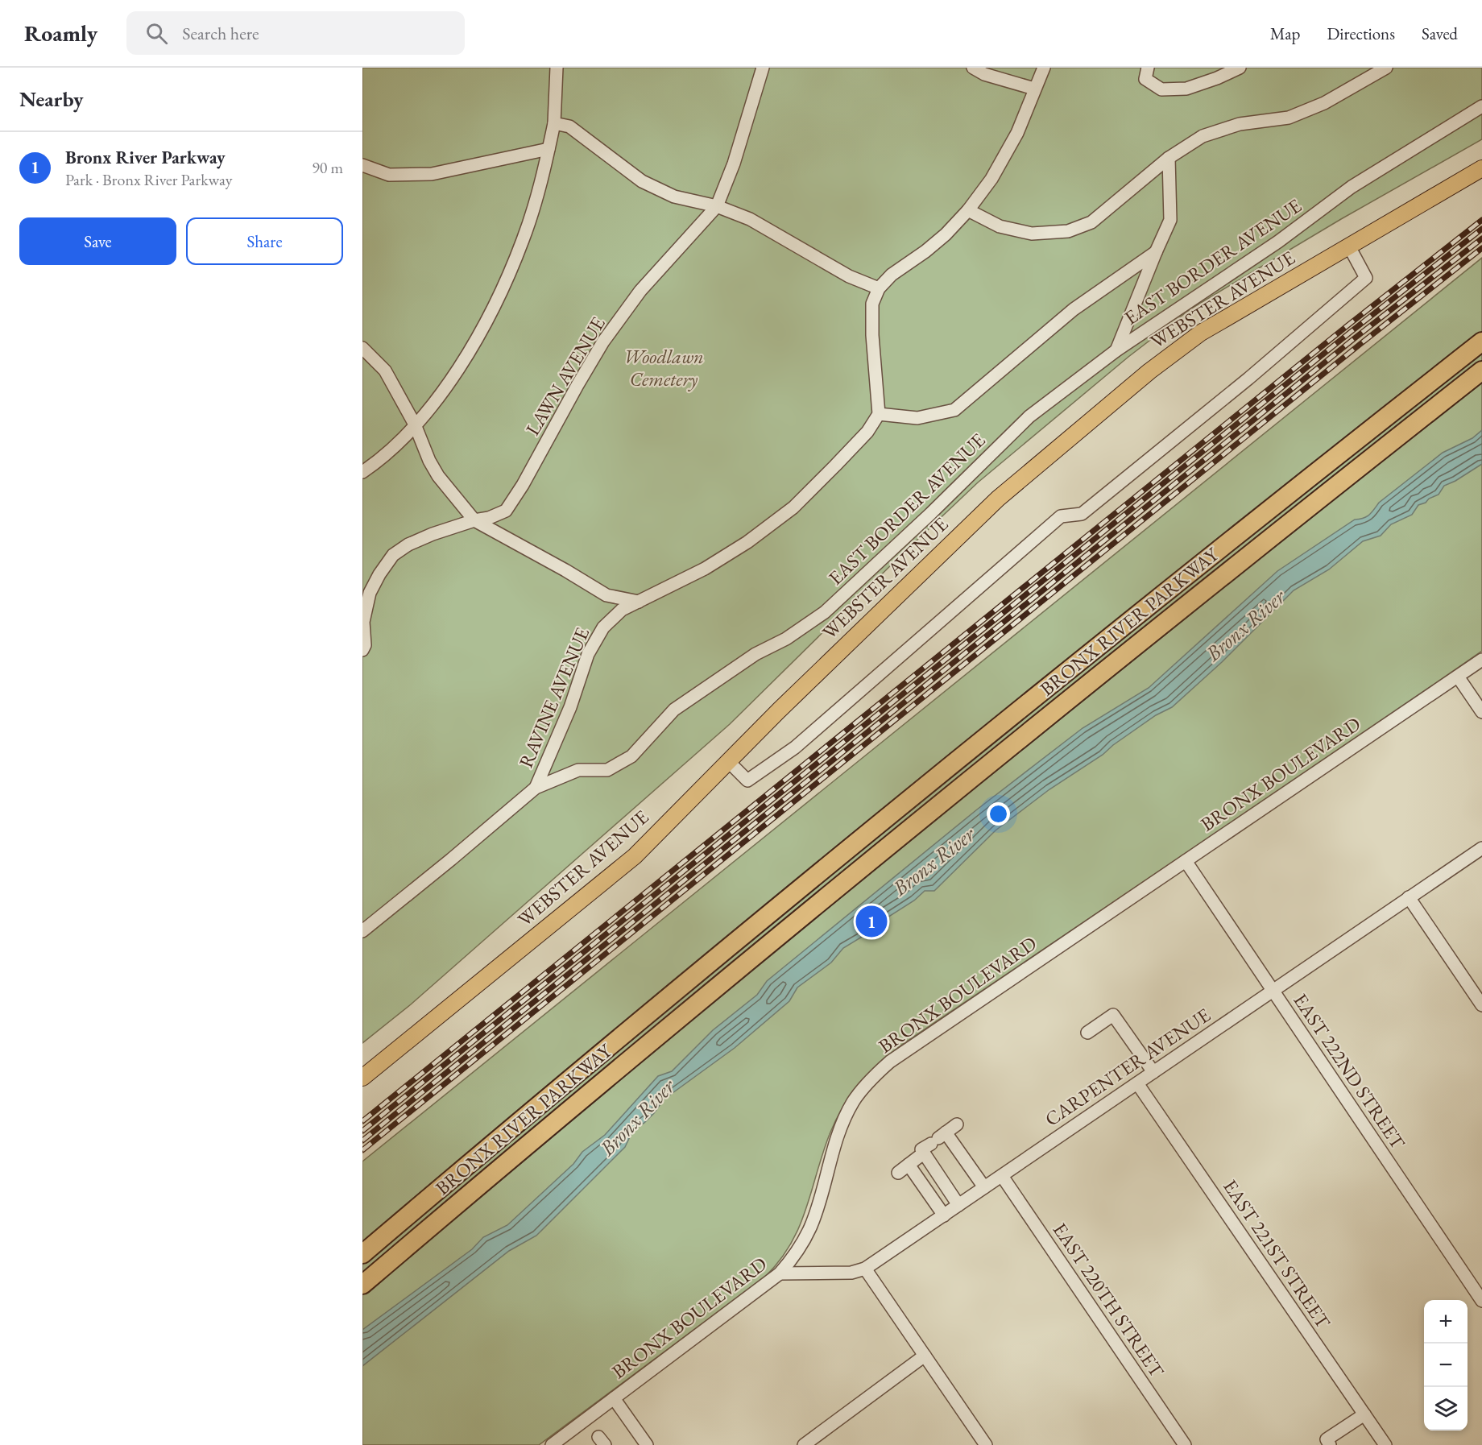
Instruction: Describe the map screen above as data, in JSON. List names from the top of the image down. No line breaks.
{"streets":{"highway":["BRONX RIVER PARKWAY"],"main road":["WEBSTER AVENUE"],"street":["EAST BORDER AVENUE","LAWN AVENUE","RAVINE AVENUE","BRONX BOULEVARD","CARPENTER AVENUE","EAST 222ND STREET","EAST 221ST STREET","EAST 220TH STREET"]},"crossings":[["EAST BORDER AVENUE","RAVINE AVENUE"],["BRONX BOULEVARD","CARPENTER AVENUE"],["BRONX BOULEVARD","EAST 222ND STREET"],["CARPENTER AVENUE","EAST 222ND STREET"],["CARPENTER AVENUE","EAST 221ST STREET"],["CARPENTER AVENUE","EAST 220TH STREET"]],"water":["Bronx River"],"parks":["Woodlawn Cemetery"],"page":{"header":"Roamly","search":"Search here","nav":["Map","Directions","Saved"],"heading":"Nearby","list":[{"mark":"1","name":"Bronx River Parkway","note":"Park · Bronx River Parkway","value":"90 m"}],"buttons":["Save","Share"],"pins":"1","map_buttons":["+","−"]}}
